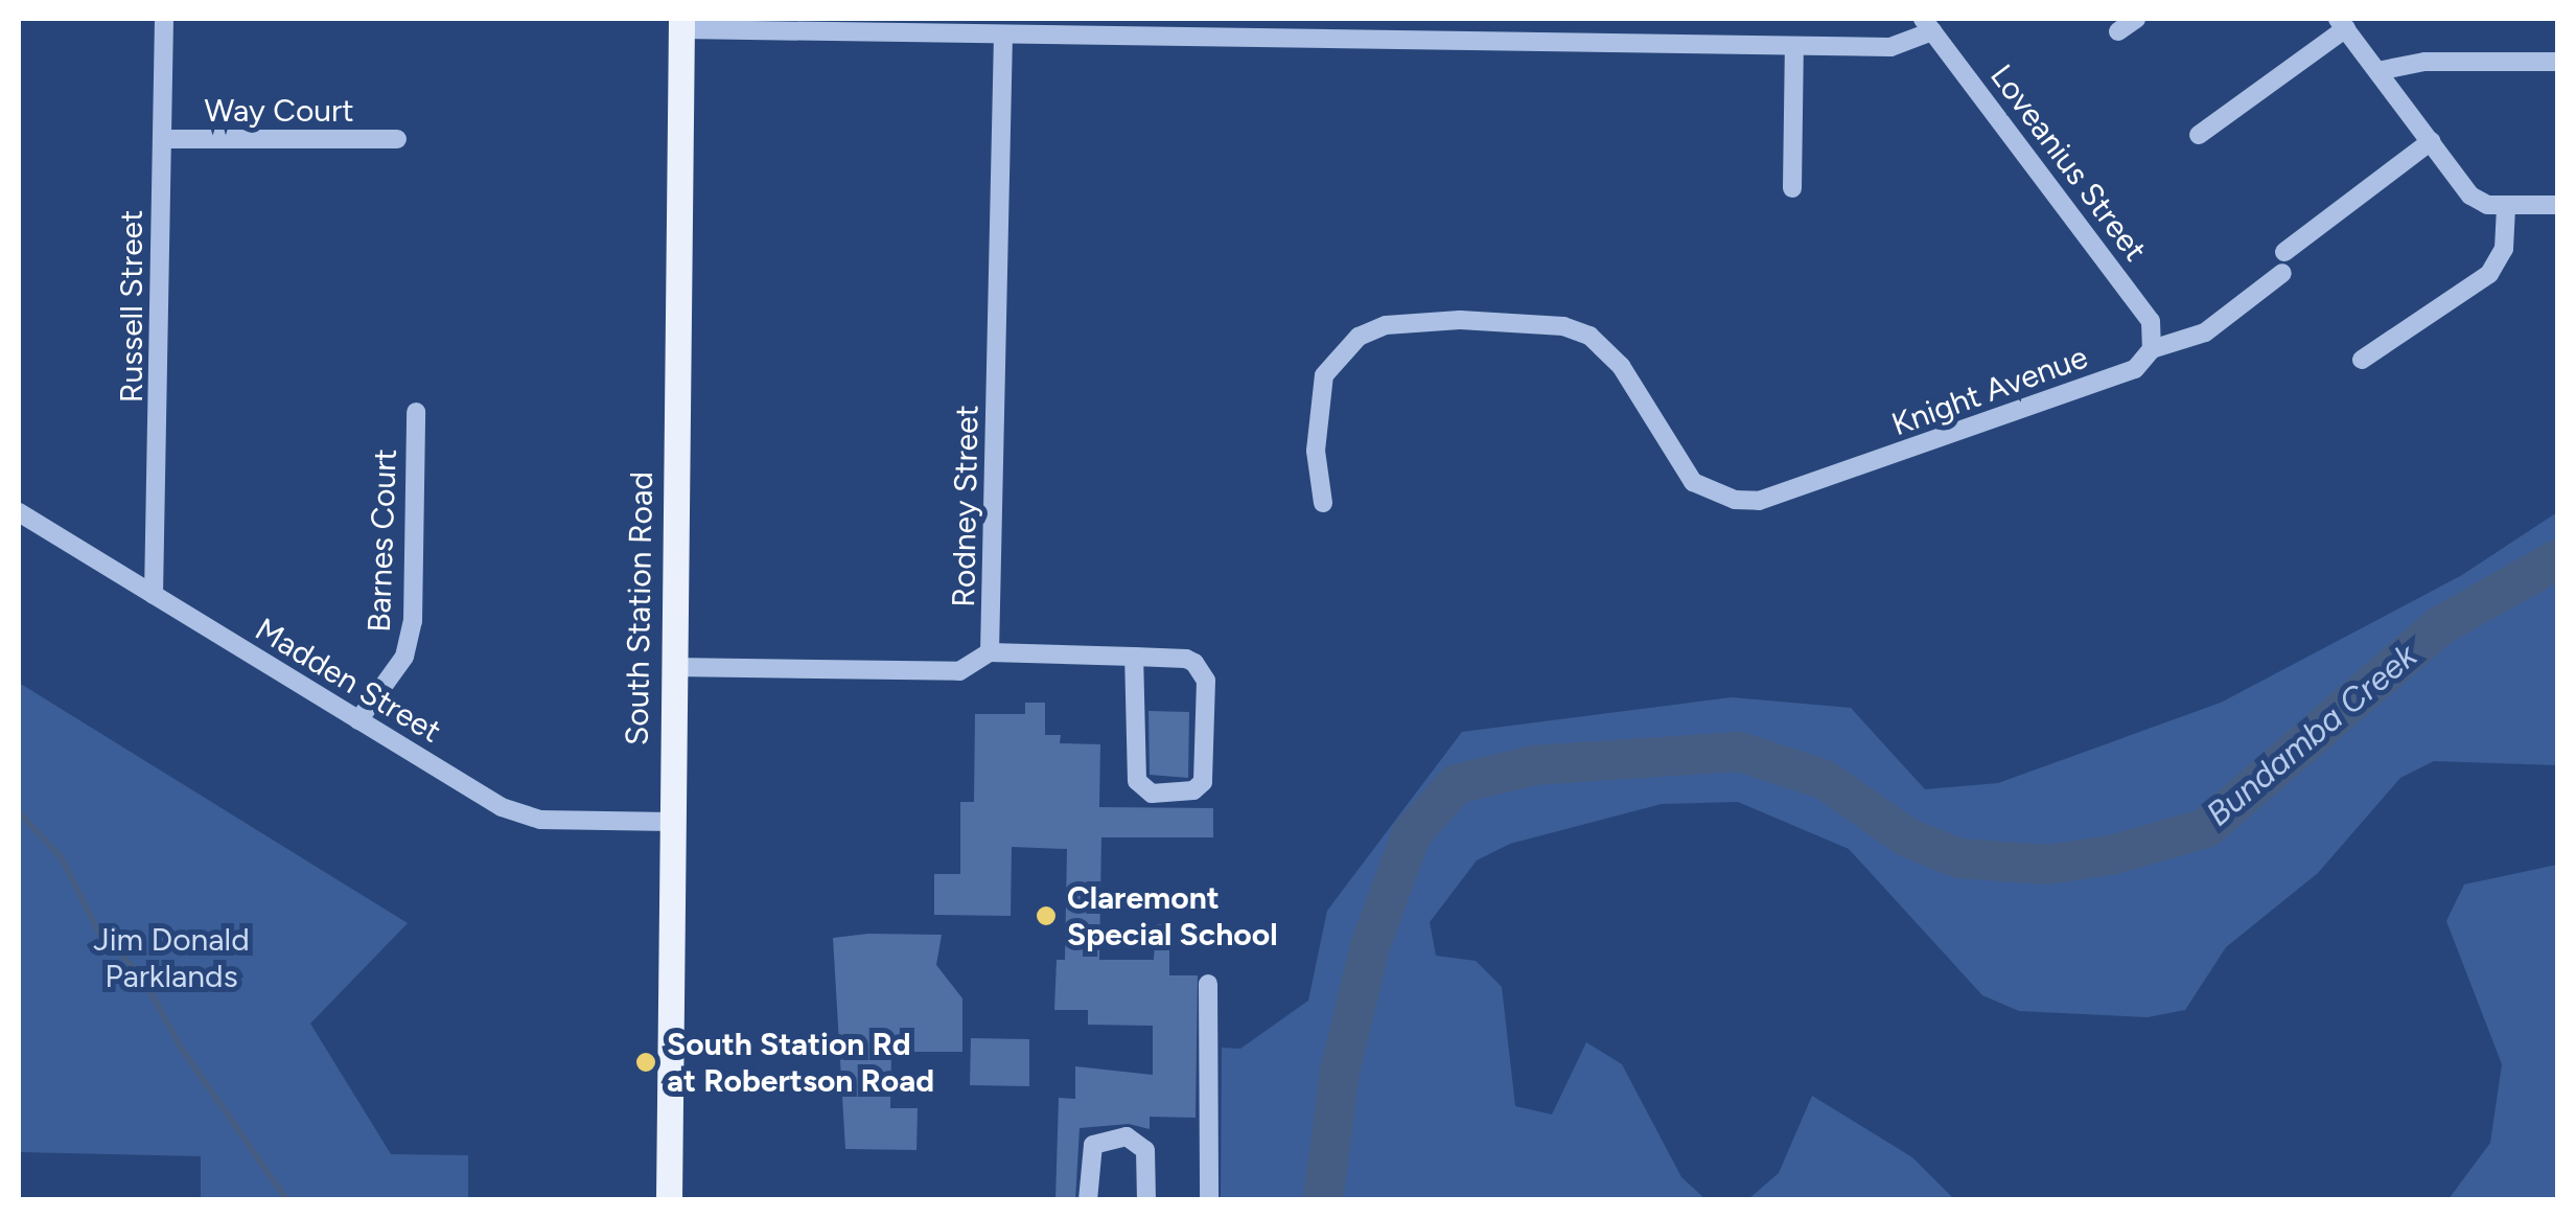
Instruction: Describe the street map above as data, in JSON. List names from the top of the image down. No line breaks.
{"streets":{"main road":["South Station Road"],"street":["Way Court","Loveanius Street","Russell Street","Knight Avenue","Rodney Street","Barnes Court","Madden Street"]},"crossings":[["Way Court","Russell Street"],["Loveanius Street","Knight Avenue"],["Russell Street","Madden Street"],["Rodney Street","South Station Road"],["Barnes Court","Madden Street"],["South Station Road","Madden Street"]],"water":["Bundamba Creek"],"parks":["Jim Donald Parklands"],"places":["Claremont Special School","South Station Rd at Robertson Road"]}
